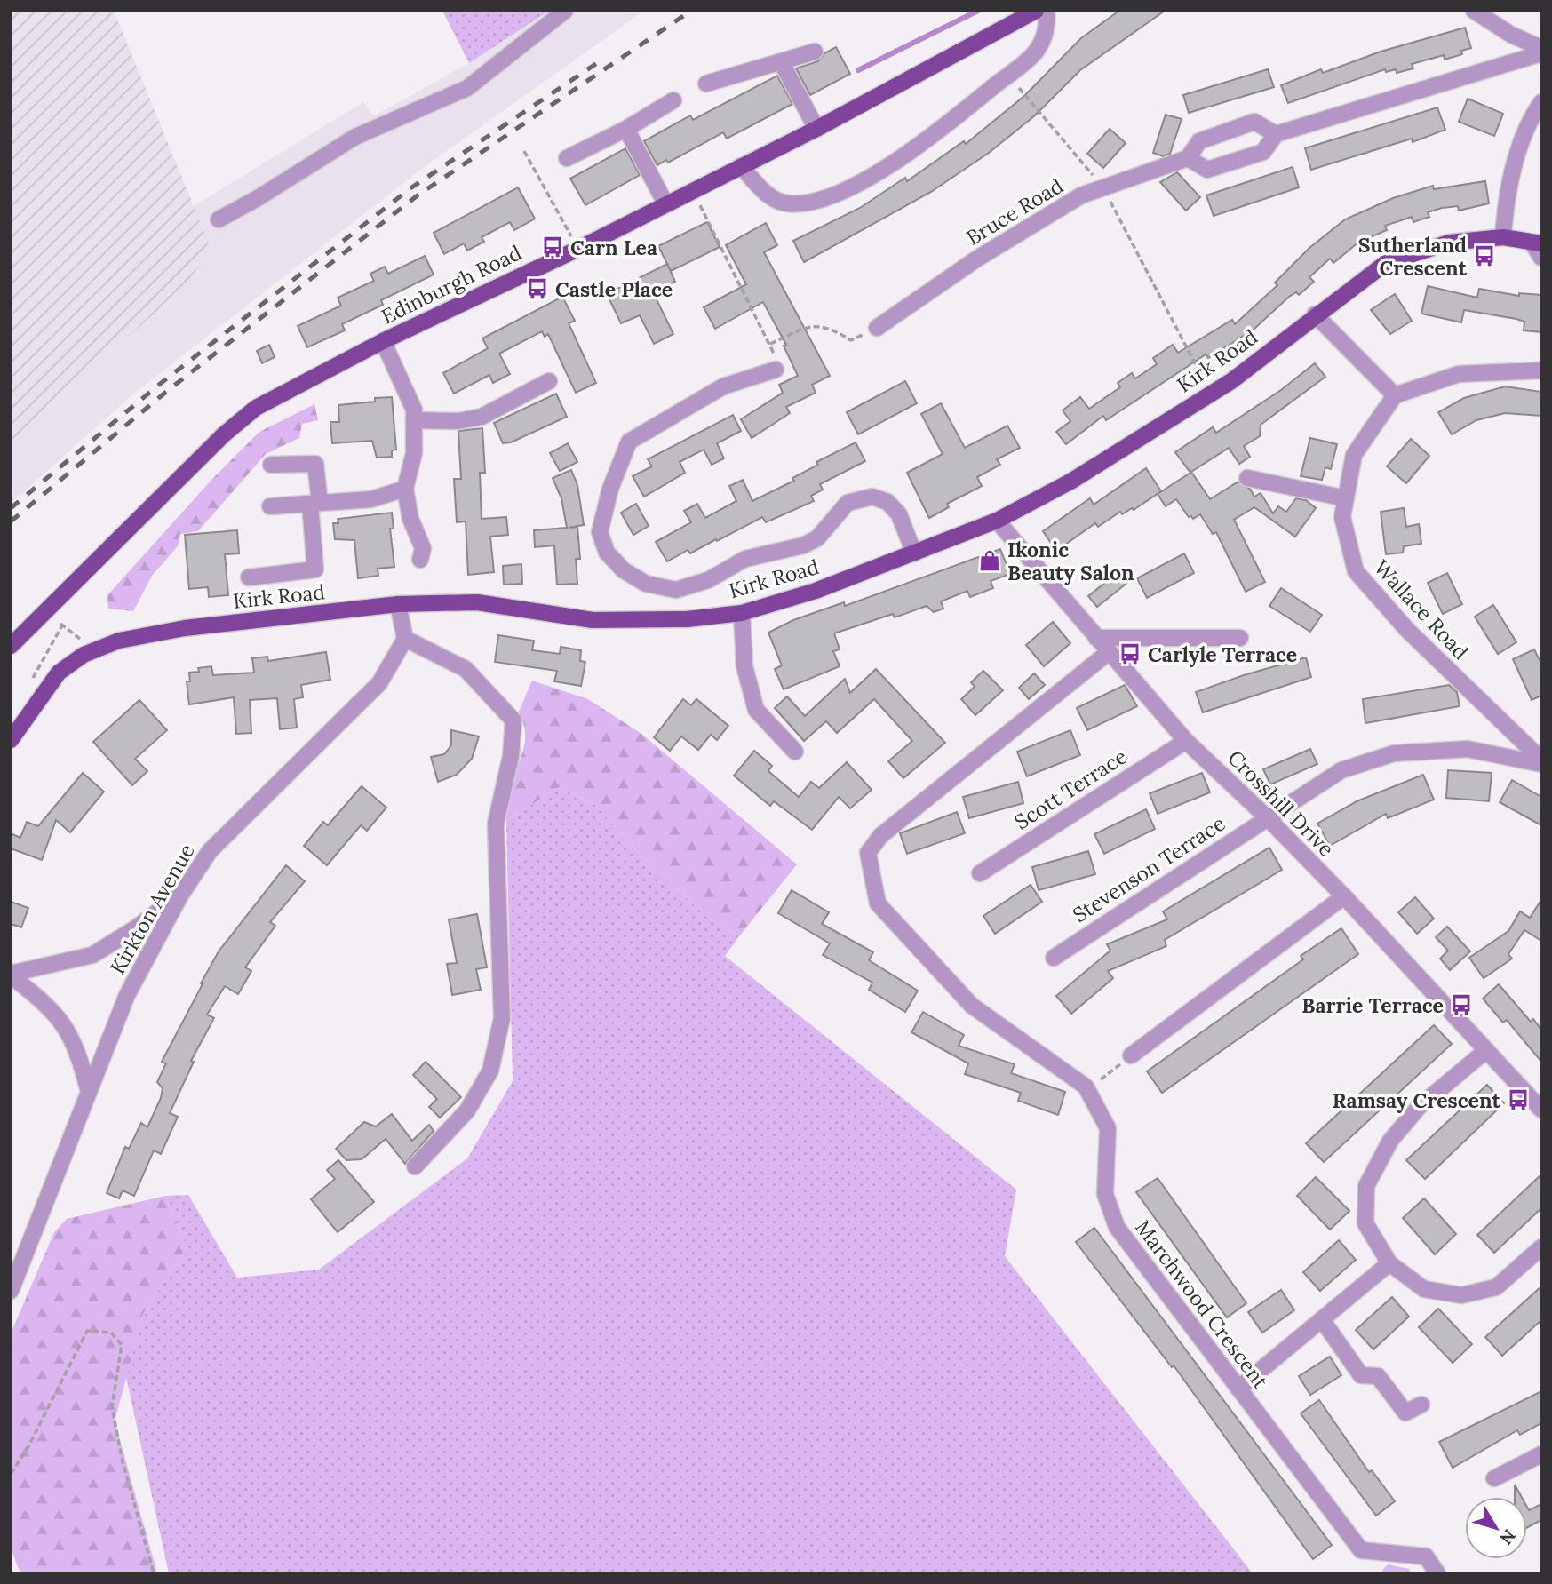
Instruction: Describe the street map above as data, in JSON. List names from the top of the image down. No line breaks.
{"streets":{"main road":["Edinburgh Road","Kirk Road"],"street":["Bruce Road","Wallace Road","Scott Terrace","Crosshill Drive","Stevenson Terrace","Kirkton Avenue","Marchwood Crescent"]},"crossings":[["Kirk Road","Crosshill Drive"],["Wallace Road","Stevenson Terrace"],["Scott Terrace","Crosshill Drive"],["Crosshill Drive","Stevenson Terrace"],["Crosshill Drive","Marchwood Crescent"]],"places":{"bus stop":["Carn Lea","Sutherland Crescent","Castle Place","Carlyle Terrace","Barrie Terrace","Ramsay Crescent"],"shop":["Ikonic Beauty Salon"]},"north":"bottom right"}
